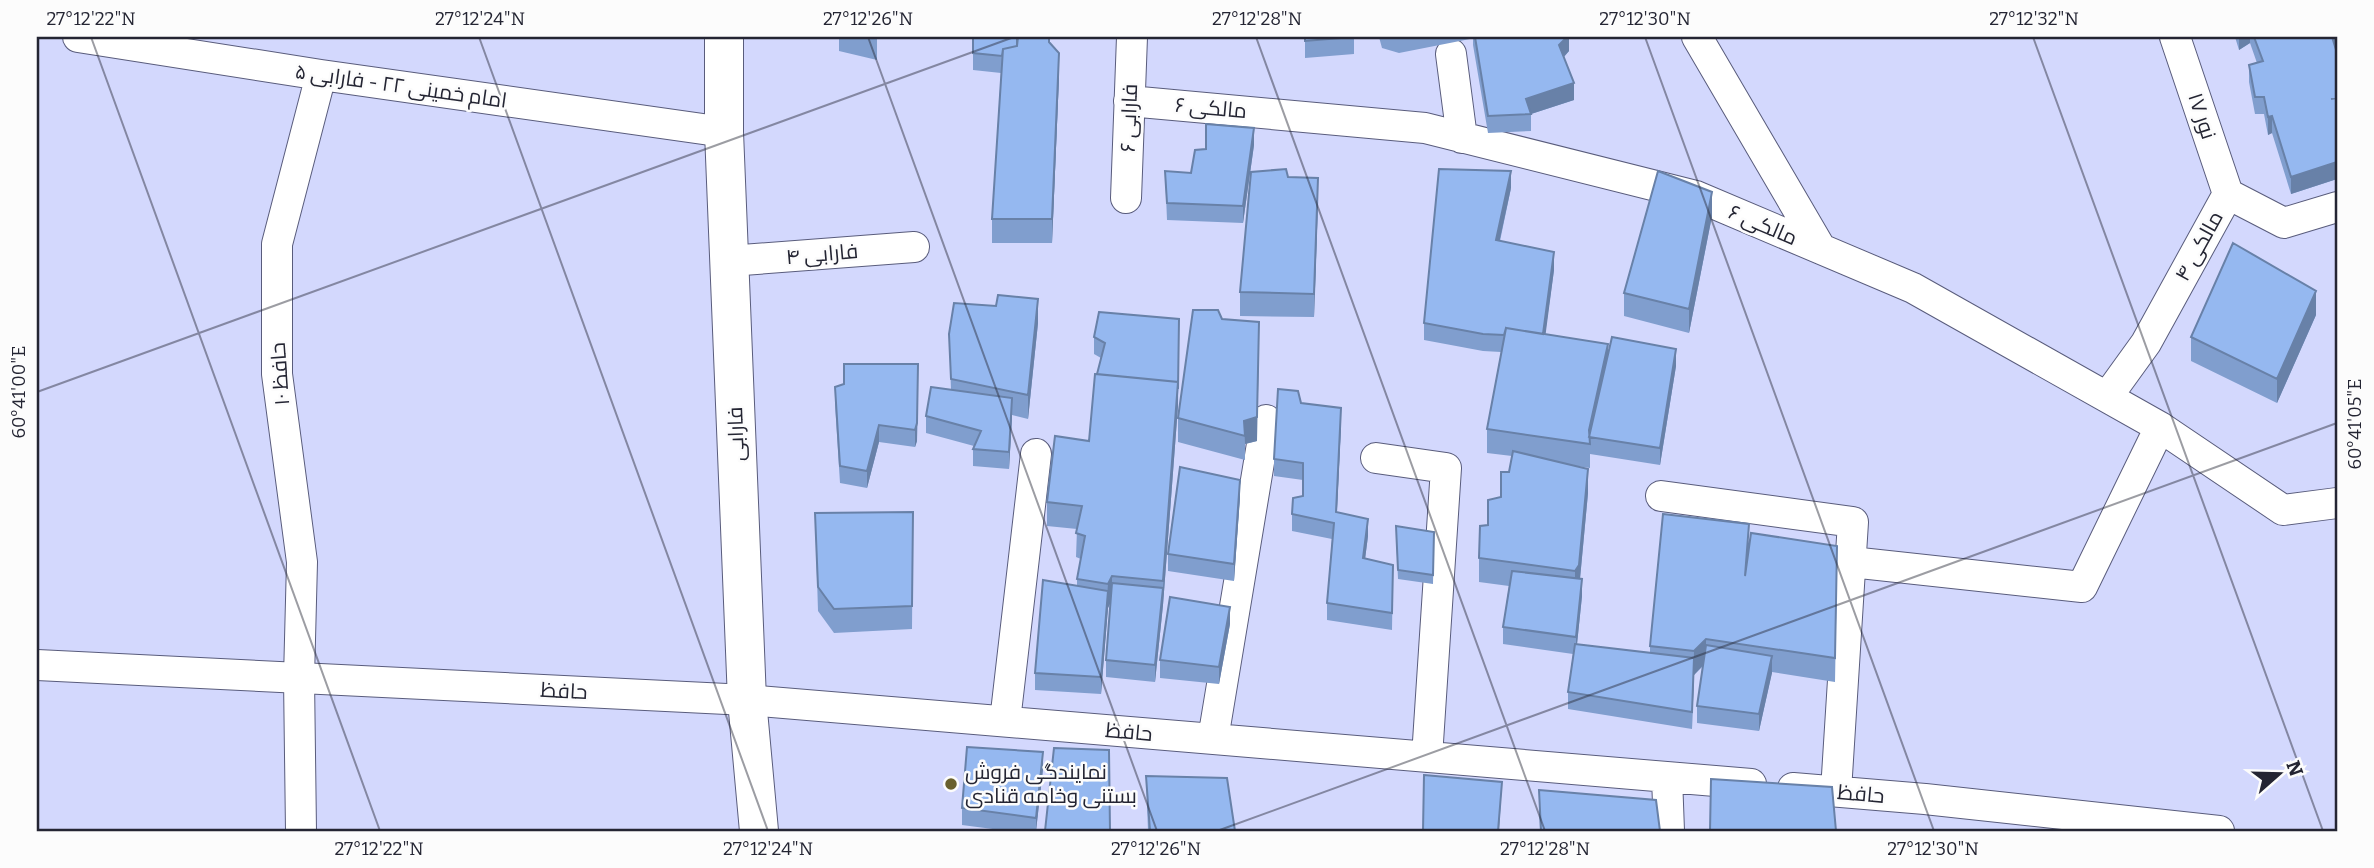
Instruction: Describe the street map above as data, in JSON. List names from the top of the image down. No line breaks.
{"streets":{"street":["امام خمینی ۲۲ - فارابی ۵","مالکی ۶","نور ۱۷","فارابی ۶","مالکی ۴","فارابی ۴","حافظ ۱۰","فارابی","حافظ"]},"crossings":[["امام خمینی ۲۲ - فارابی ۵","حافظ ۱۰"],["امام خمینی ۲۲ - فارابی ۵","فارابی"],["مالکی ۶","فارابی ۶"],["مالکی ۶","مالکی ۴"],["نور ۱۷","مالکی ۴"],["فارابی ۴","فارابی"],["حافظ ۱۰","حافظ"],["فارابی","حافظ"]],"places":["نمایندگی فروش بستنی وخامه قنادی"],"north":"right","coordinates":["27°12'22\"N","27°12'24\"N","27°12'26\"N","27°12'28\"N","27°12'30\"N","27°12'32\"N","60°41'00\"E","60°41'05\"E"]}
